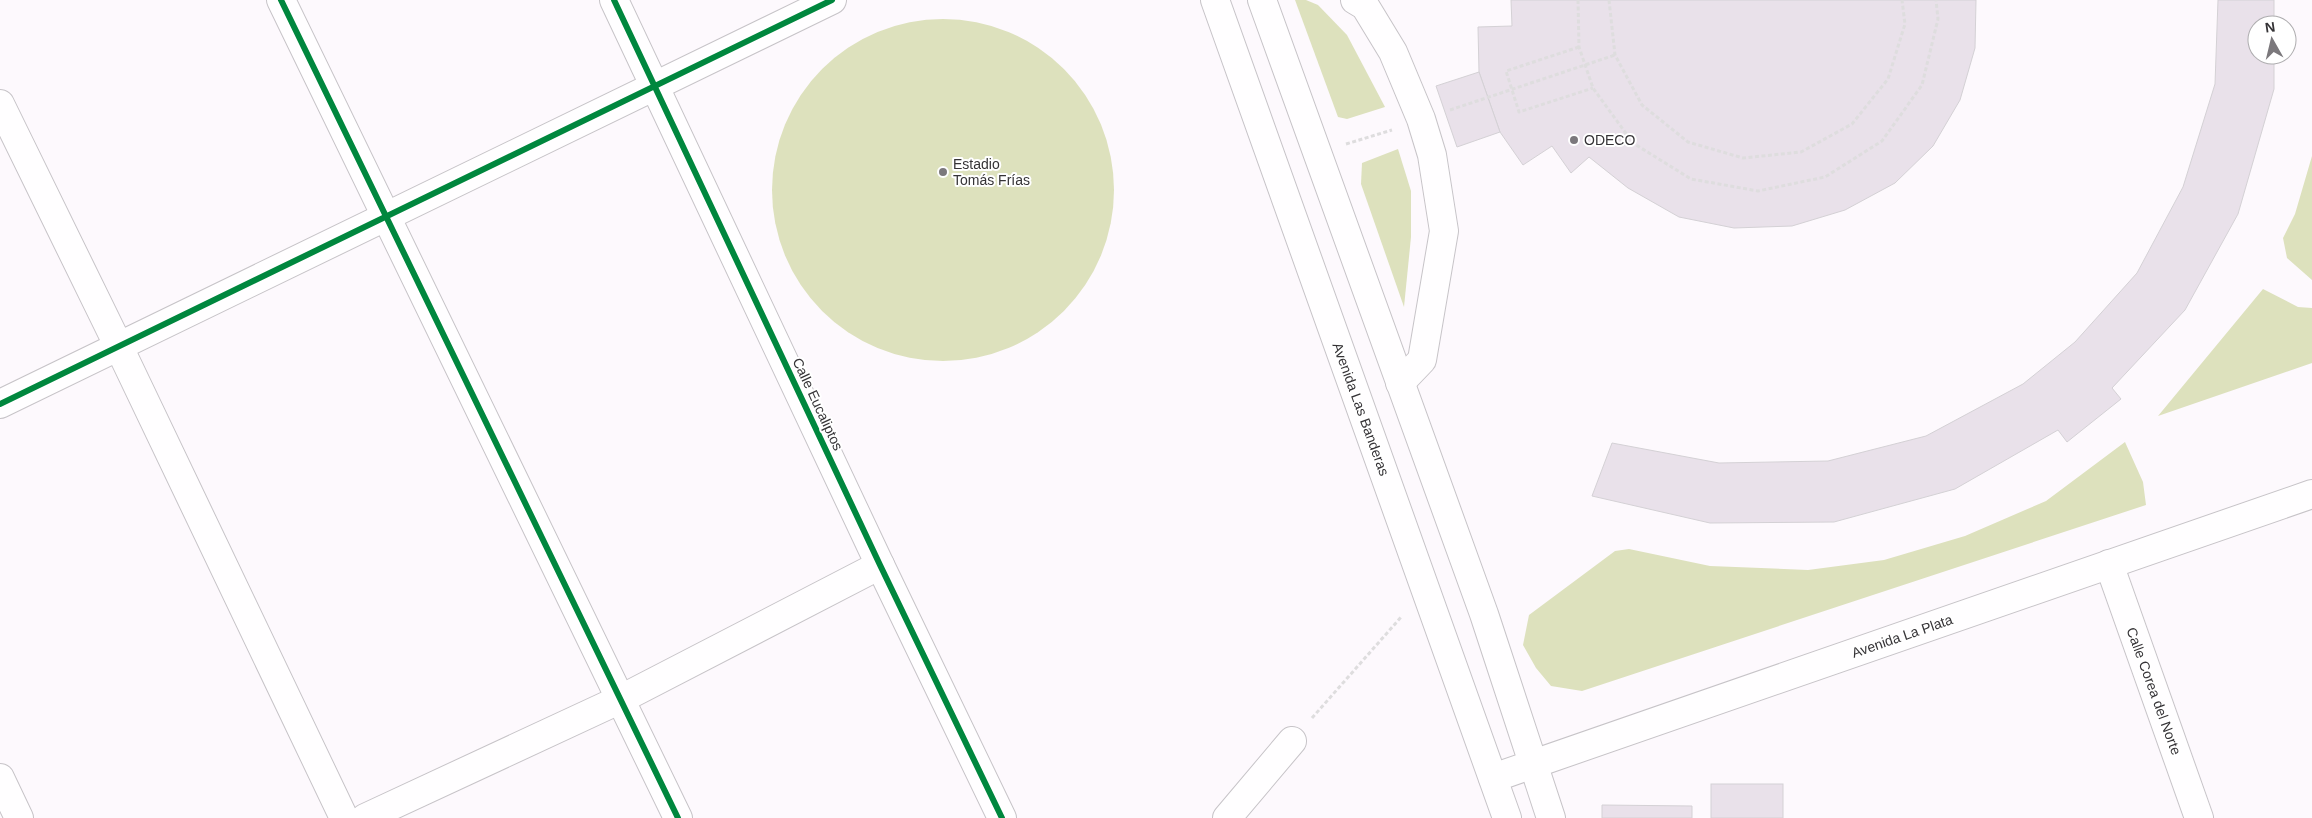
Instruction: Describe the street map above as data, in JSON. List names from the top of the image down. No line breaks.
{"streets":{"street":["Calle Eucaliptos","Avenida Las Banderas","Avenida La Plata","Calle Corea del Norte"]},"crossings":[["Avenida Las Banderas","Avenida La Plata"],["Avenida La Plata","Calle Corea del Norte"]],"places":["ODECO","Estadio Tomás Frías"],"north":"top"}
